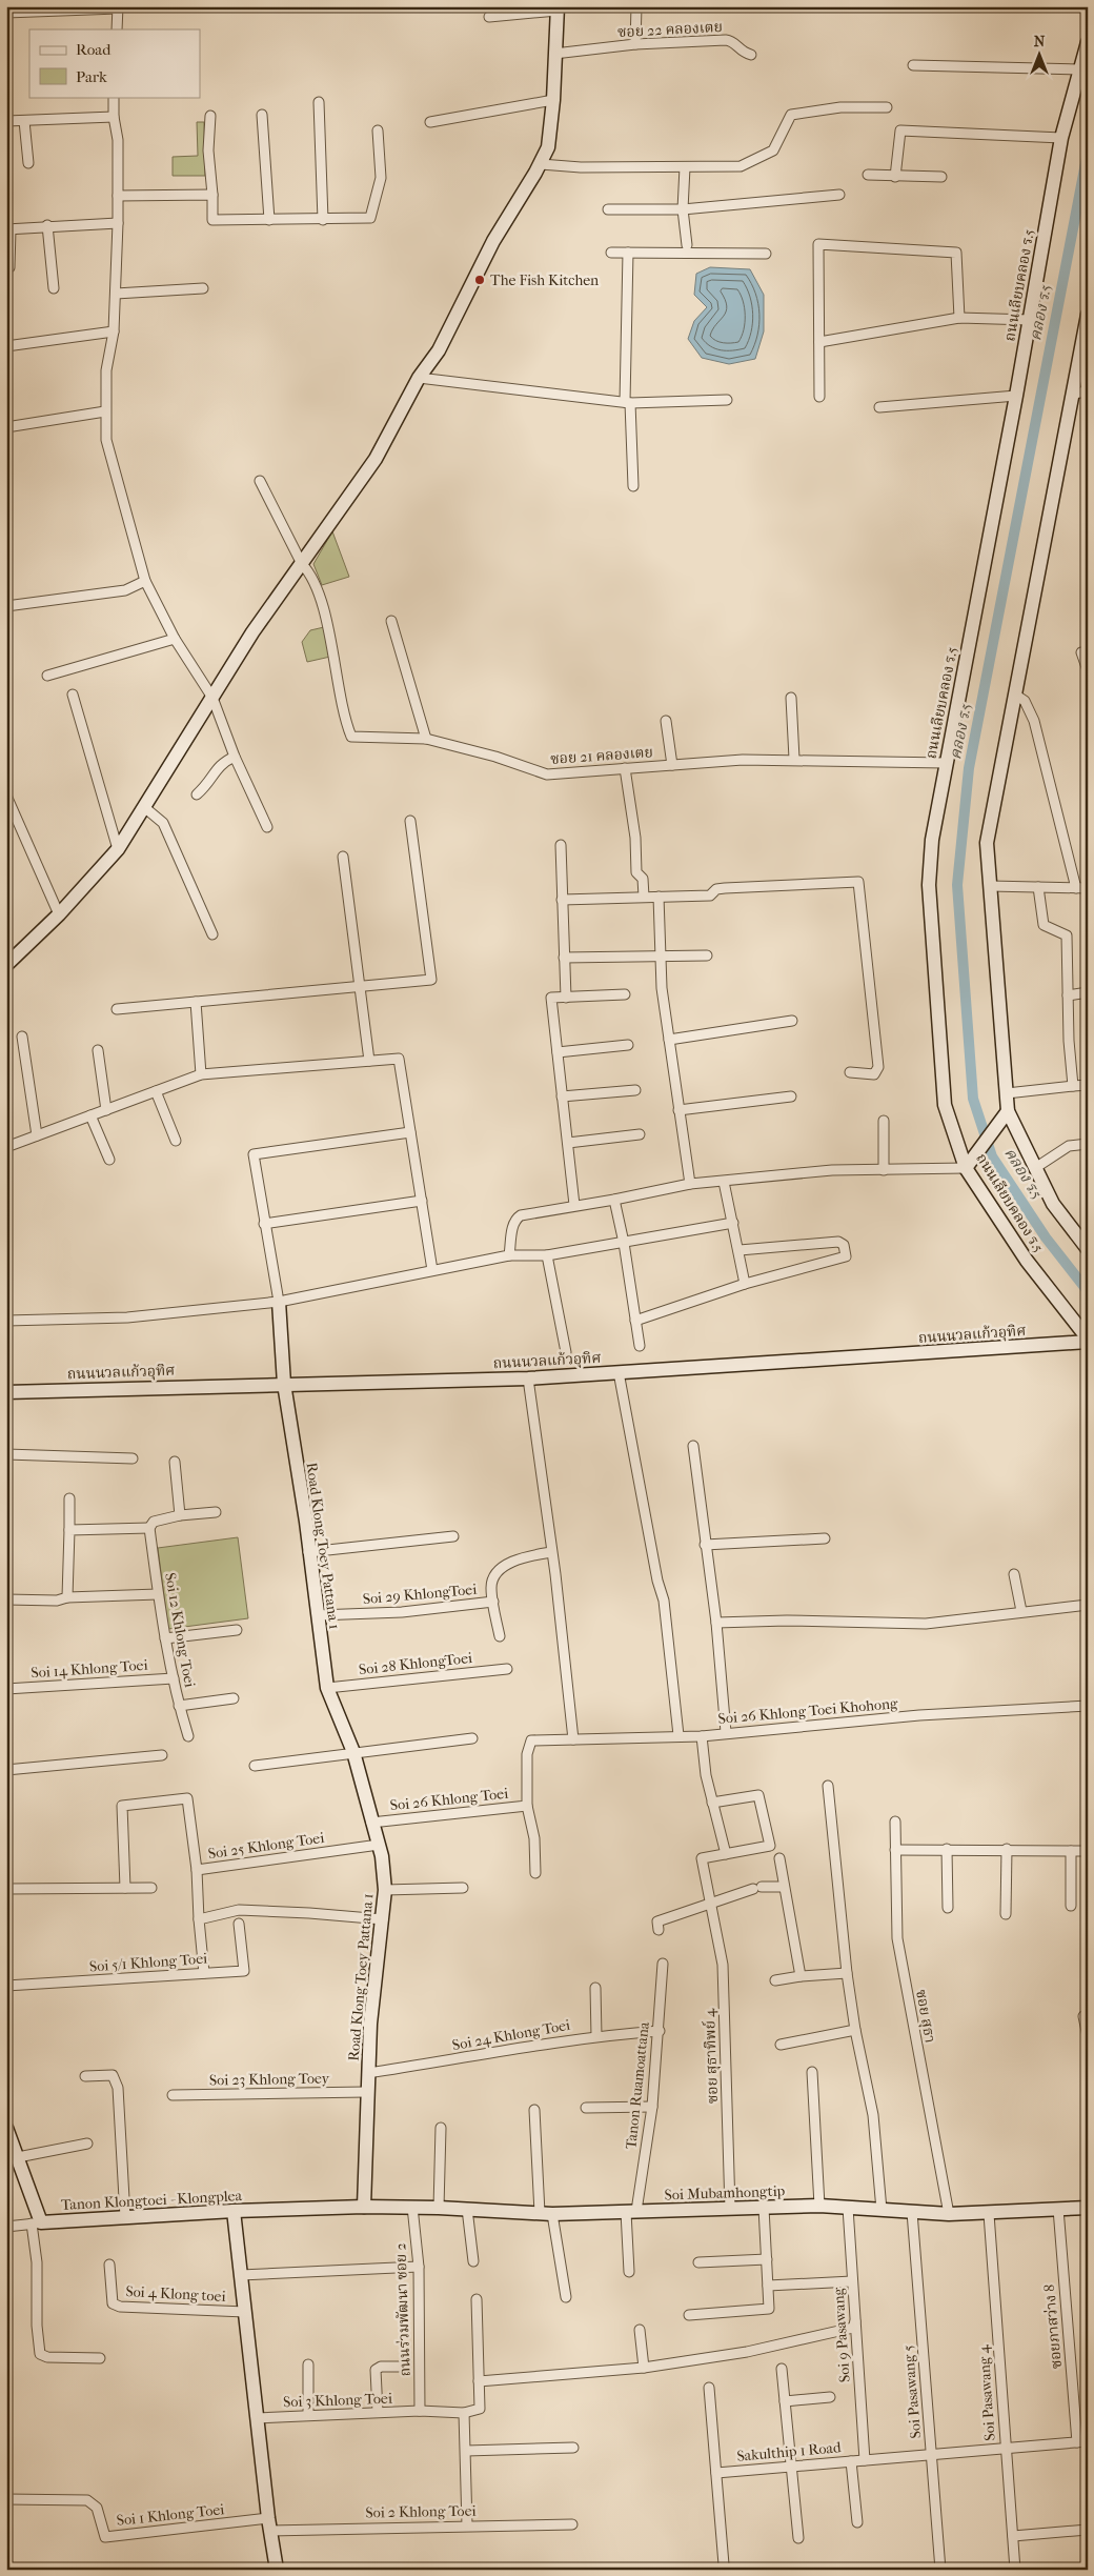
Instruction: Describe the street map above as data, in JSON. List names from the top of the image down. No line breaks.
{"streets":{"street":["ซอย 22 คลองเตย","ถนนเลียบคลอง ร.5","ซอย 21 คลองเตย","ถนนนวลแก้วอุทิศ","Road Klong Toey Pattana 1","Soi 29 KhlongToei","Soi 12 Khlong Toei","Soi 28 KhlongToei","Soi 14 Khlong Toei","Soi 26 Khlong Toei Khohong","Soi 26 Khlong Toei","Soi 25 Khlong Toei","Soi 5/1 Khlong Toei","ซอย สุธา","Soi 24 Khlong Toei","ซอย สุธาทิพย์ 4","Soi 23 Khlong Toey","Tanon Ruamoattana","Soi Mubamhongtip","Tanon Klongtoei - Klongplea","Soi 4 Klong toei","ถนนร่วมพัฒนา ซอย 2","ซอยภาสว่าง 8","Soi 9 Pasawang","Soi Pasawang 5","Soi Pasawang 4","Soi 3 Khlong Toei","Sakulthip 1 Road","Soi 2 Khlong Toei","Soi 1 Khlong Toei"]},"crossings":[["ถนนเลียบคลอง ร.5","ซอย 21 คลองเตย"],["ถนนเลียบคลอง ร.5","ถนนนวลแก้วอุทิศ"],["ถนนนวลแก้วอุทิศ","Road Klong Toey Pattana 1"],["Road Klong Toey Pattana 1","Soi 29 KhlongToei"],["Road Klong Toey Pattana 1","Soi 28 KhlongToei"],["Road Klong Toey Pattana 1","Soi 26 Khlong Toei"],["Road Klong Toey Pattana 1","Soi 25 Khlong Toei"],["Road Klong Toey Pattana 1","Soi 24 Khlong Toei"],["Road Klong Toey Pattana 1","Soi 23 Khlong Toey"],["Road Klong Toey Pattana 1","Soi Mubamhongtip"],["Road Klong Toey Pattana 1","Tanon Klongtoei - Klongplea"],["Soi 12 Khlong Toei","Soi 14 Khlong Toei"],["Soi 26 Khlong Toei Khohong","Soi 26 Khlong Toei"],["ซอย สุธา","Soi Mubamhongtip"],["Soi 24 Khlong Toei","Tanon Ruamoattana"],["ซอย สุธาทิพย์ 4","Soi Mubamhongtip"],["Tanon Ruamoattana","Soi Mubamhongtip"],["Soi Mubamhongtip","Tanon Klongtoei - Klongplea"],["Soi Mubamhongtip","ถนนร่วมพัฒนา ซอย 2"],["Soi Mubamhongtip","ซอยภาสว่าง 8"],["Soi Mubamhongtip","Soi 9 Pasawang"],["Soi Mubamhongtip","Soi Pasawang 5"],["Soi Mubamhongtip","Soi Pasawang 4"],["ถนนร่วมพัฒนา ซอย 2","Soi 3 Khlong Toei"],["ซอยภาสว่าง 8","Sakulthip 1 Road"],["Soi 9 Pasawang","Sakulthip 1 Road"],["Soi Pasawang 5","Sakulthip 1 Road"],["Soi Pasawang 4","Sakulthip 1 Road"],["Soi 2 Khlong Toei","Soi 1 Khlong Toei"]],"water":["คลอง ร.5"],"places":["The Fish Kitchen"],"legend":["Road","Park"],"north":"top"}
